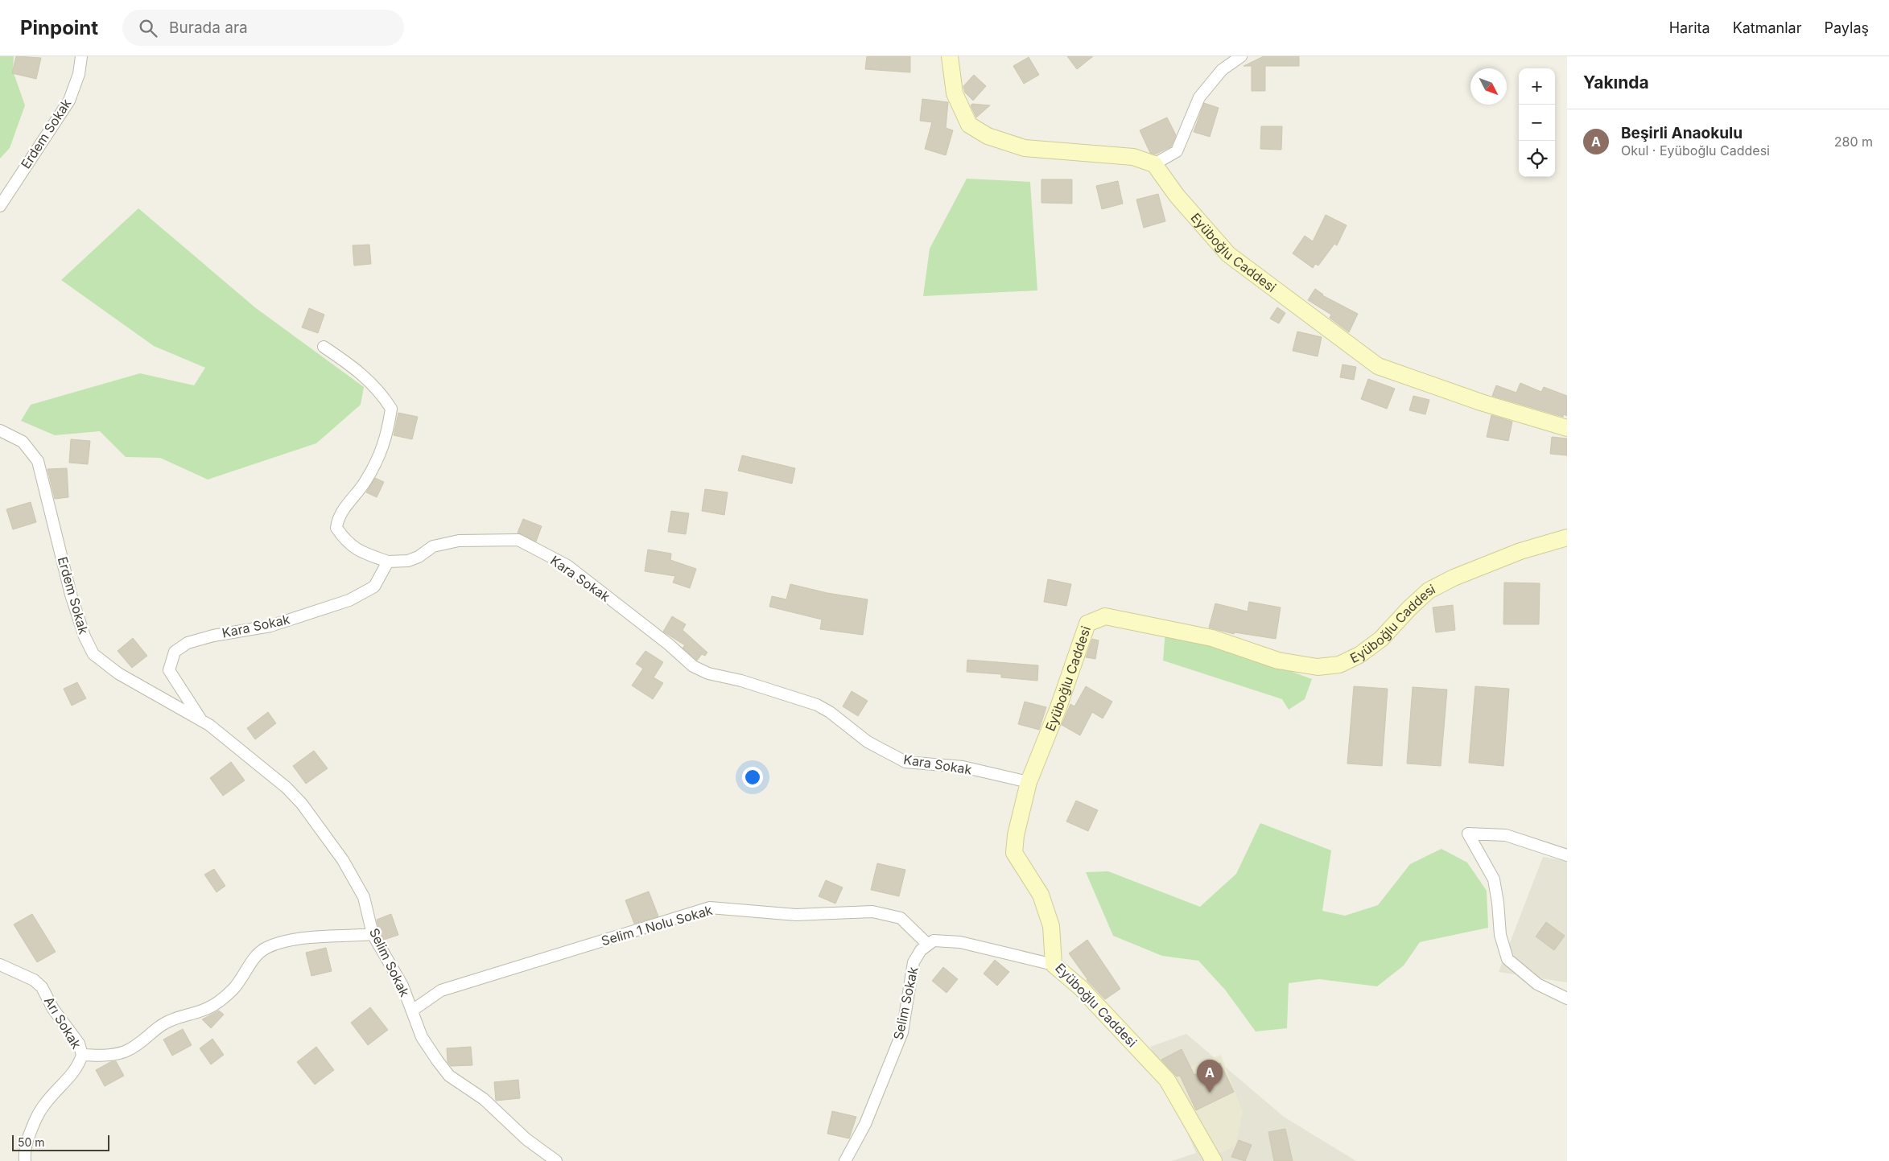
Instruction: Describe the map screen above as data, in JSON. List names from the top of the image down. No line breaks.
{"streets":{"street":["Erdem Sokak","Eyüboğlu Caddesi","Kara Sokak","Selim 1 Nolu Sokak","Selim Sokak","Arı Sokak"]},"crossings":[["Erdem Sokak","Kara Sokak"],["Erdem Sokak","Selim Sokak"],["Eyüboğlu Caddesi","Kara Sokak"],["Kara Sokak","Selim Sokak"],["Selim 1 Nolu Sokak","Selim Sokak"]],"scale_bar":"50 m","north":"bottom right","page":{"header":"Pinpoint","search":"Burada ara","nav":["Harita","Katmanlar","Paylaş"],"heading":"Yakında","map_buttons":["+","−"],"list":[{"mark":"A","name":"Beşirli Anaokulu","note":"Okul · Eyüboğlu Caddesi","value":"280 m"}],"pins":"A","scale":"50 m"}}
